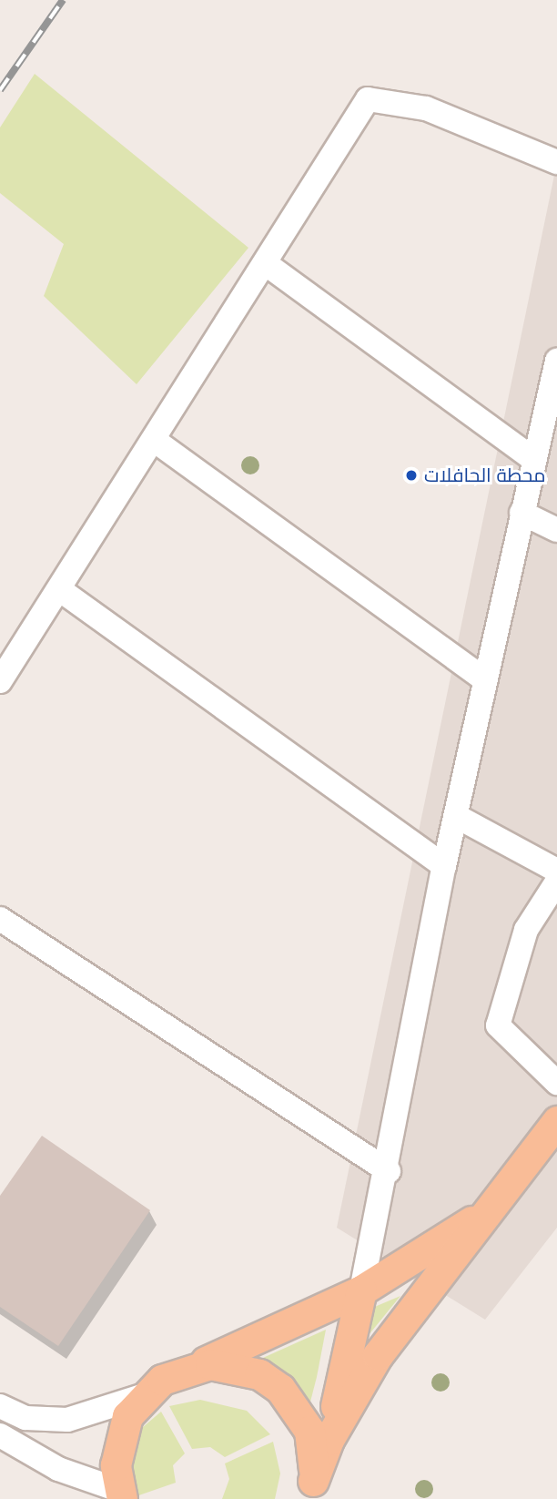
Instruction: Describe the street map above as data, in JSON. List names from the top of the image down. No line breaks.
{"places":["محطة الحافلات"]}
